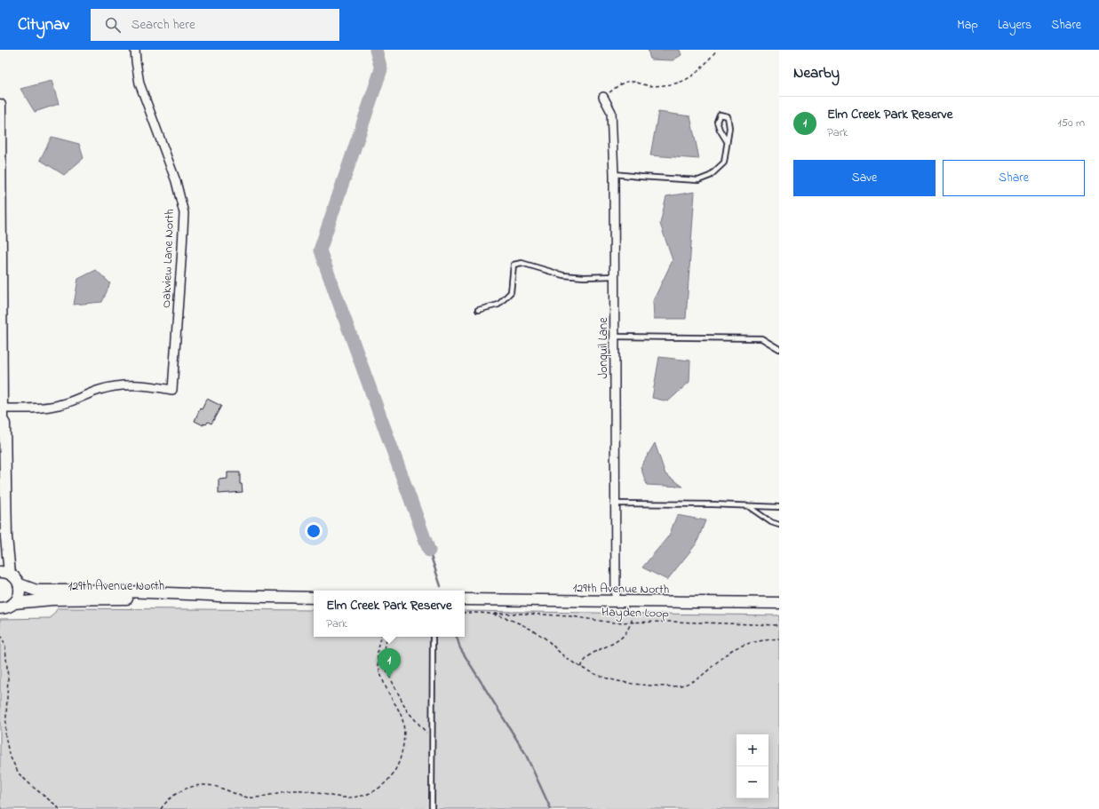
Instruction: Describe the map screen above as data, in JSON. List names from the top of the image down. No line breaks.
{"streets":{"main road":["129th Avenue North"],"street":["Oakview Lane North","Jonquil Lane"],"path":["Hayden Loop"]},"crossings":[["Jonquil Lane","129th Avenue North"]],"page":{"header":"Citynav","search":"Search here","nav":["Map","Layers","Share"],"heading":"Nearby","list":[{"mark":"1","name":"Elm Creek Park Reserve","note":"Park","value":"150 m"}],"buttons":["Save","Share"],"popup":["Elm Creek Park Reserve","Park"],"pins":"1","map_buttons":["+","−"]}}
